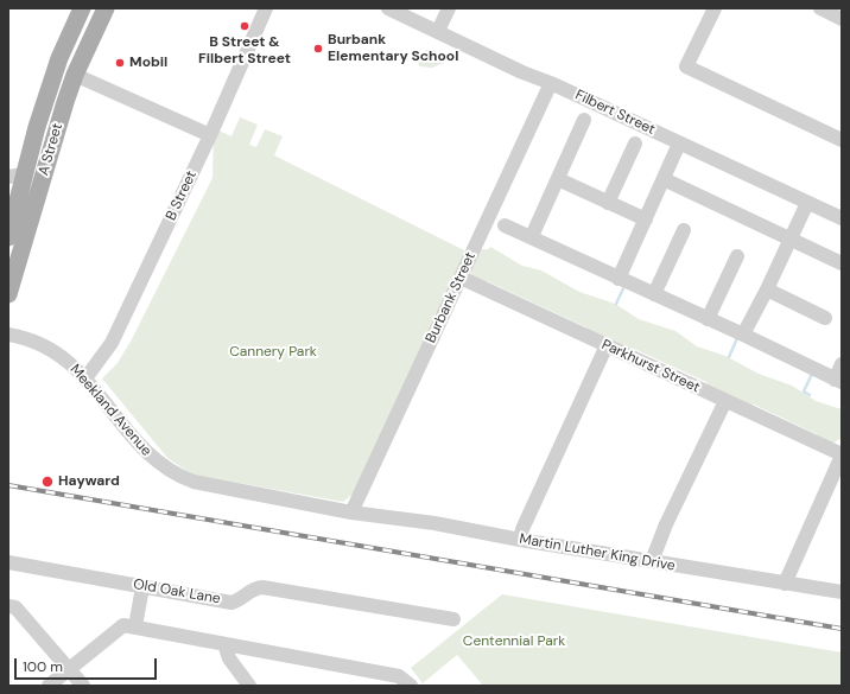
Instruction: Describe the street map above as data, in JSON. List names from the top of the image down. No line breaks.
{"streets":{"main road":["A Street"],"street":["Filbert Street","B Street","Burbank Street","Parkhurst Street","Meekland Avenue","Martin Luther King Drive","Old Oak Lane"]},"crossings":[["Filbert Street","Burbank Street"],["B Street","Meekland Avenue"],["Burbank Street","Parkhurst Street"],["Burbank Street","Meekland Avenue"],["Burbank Street","Martin Luther King Drive"],["Meekland Avenue","Martin Luther King Drive"]],"parks":["Cannery Park","Centennial Park"],"places":["B Street & Filbert Street","Burbank Elementary School","Mobil","Hayward"],"scale_bar":"100 m"}
